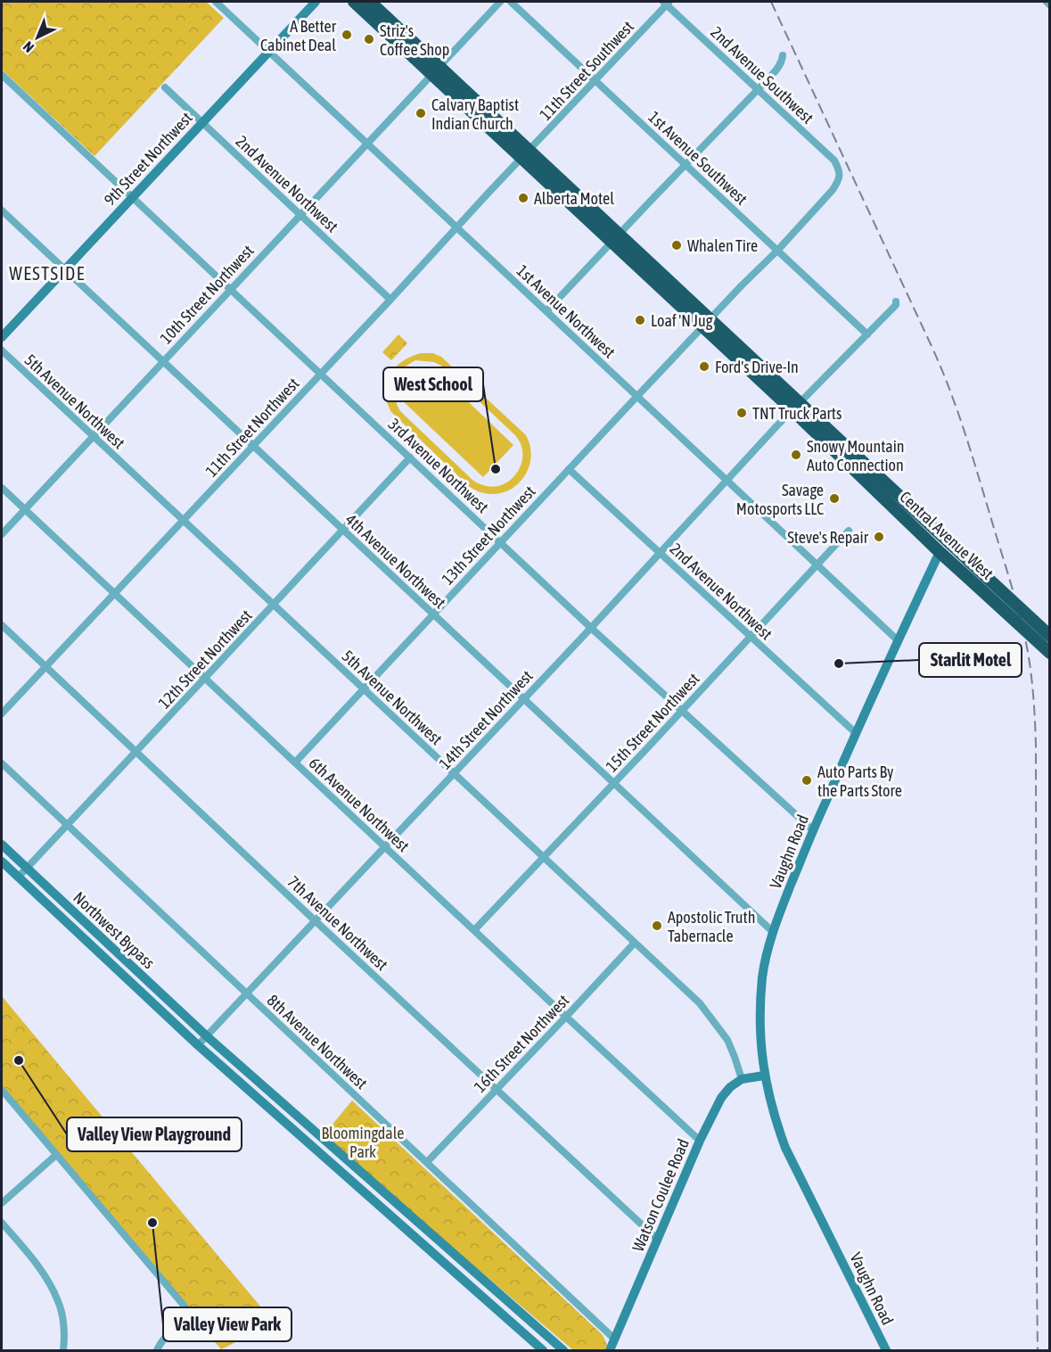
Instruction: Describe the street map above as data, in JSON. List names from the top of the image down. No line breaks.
{"streets":{"highway":["Central Avenue West"],"main road":["9th Street Northwest","Vaughn Road","Northwest Bypass","Watson Coulee Road"],"street":["11th Street Southwest","2nd Avenue Southwest","1st Avenue Southwest","2nd Avenue Northwest","10th Street Northwest","1st Avenue Northwest","5th Avenue Northwest","11th Street Northwest","3rd Avenue Northwest","13th Street Northwest","4th Avenue Northwest","12th Street Northwest","14th Street Northwest","15th Street Northwest","6th Avenue Northwest","7th Avenue Northwest","8th Avenue Northwest","16th Street Northwest"]},"crossings":[["11th Street Southwest","2nd Avenue Southwest"],["11th Street Southwest","1st Avenue Southwest"],["11th Street Southwest","11th Street Northwest"],["11th Street Southwest","Central Avenue West"],["2nd Avenue Southwest","13th Street Northwest"],["1st Avenue Southwest","13th Street Northwest"],["1st Avenue Southwest","14th Street Northwest"],["9th Street Northwest","2nd Avenue Northwest"],["9th Street Northwest","1st Avenue Northwest"],["9th Street Northwest","3rd Avenue Northwest"],["9th Street Northwest","4th Avenue Northwest"],["2nd Avenue Northwest","10th Street Northwest"],["2nd Avenue Northwest","11th Street Northwest"],["2nd Avenue Northwest","13th Street Northwest"],["2nd Avenue Northwest","14th Street Northwest"],["2nd Avenue Northwest","15th Street Northwest"],["2nd Avenue Northwest","Vaughn Road"],["10th Street Northwest","1st Avenue Northwest"],["10th Street Northwest","5th Avenue Northwest"],["10th Street Northwest","3rd Avenue Northwest"],["10th Street Northwest","Central Avenue West"],["10th Street Northwest","4th Avenue Northwest"],["10th Street Northwest","6th Avenue Northwest"],["1st Avenue Northwest","11th Street Northwest"],["1st Avenue Northwest","13th Street Northwest"],["1st Avenue Northwest","14th Street Northwest"],["1st Avenue Northwest","15th Street Northwest"],["1st Avenue Northwest","Vaughn Road"],["5th Avenue Northwest","11th Street Northwest"],["5th Avenue Northwest","13th Street Northwest"],["5th Avenue Northwest","12th Street Northwest"],["5th Avenue Northwest","14th Street Northwest"],["5th Avenue Northwest","15th Street Northwest"],["5th Avenue Northwest","16th Street Northwest"],["5th Avenue Northwest","Watson Coulee Road"],["11th Street Northwest","3rd Avenue Northwest"],["11th Street Northwest","Central Avenue West"],["11th Street Northwest","4th Avenue Northwest"],["11th Street Northwest","6th Avenue Northwest"],["11th Street Northwest","7th Avenue Northwest"],["3rd Avenue Northwest","13th Street Northwest"],["3rd Avenue Northwest","12th Street Northwest"],["3rd Avenue Northwest","14th Street Northwest"],["3rd Avenue Northwest","15th Street Northwest"],["3rd Avenue Northwest","Vaughn Road"],["13th Street Northwest","Central Avenue West"],["13th Street Northwest","4th Avenue Northwest"],["13th Street Northwest","6th Avenue Northwest"],["Central Avenue West","14th Street Northwest"],["Central Avenue West","Vaughn Road"],["4th Avenue Northwest","12th Street Northwest"],["4th Avenue Northwest","14th Street Northwest"],["4th Avenue Northwest","15th Street Northwest"],["4th Avenue Northwest","Vaughn Road"],["12th Street Northwest","6th Avenue Northwest"],["12th Street Northwest","7th Avenue Northwest"],["12th Street Northwest","Northwest Bypass"],["12th Street Northwest","8th Avenue Northwest"],["14th Street Northwest","6th Avenue Northwest"],["14th Street Northwest","7th Avenue Northwest"],["14th Street Northwest","Northwest Bypass"],["14th Street Northwest","8th Avenue Northwest"],["15th Street Northwest","6th Avenue Northwest"],["6th Avenue Northwest","16th Street Northwest"],["6th Avenue Northwest","Watson Coulee Road"],["7th Avenue Northwest","16th Street Northwest"],["7th Avenue Northwest","Watson Coulee Road"],["8th Avenue Northwest","16th Street Northwest"],["8th Avenue Northwest","Watson Coulee Road"]],"districts":["WESTSIDE"],"parks":["Bloomingdale Park"],"places":["A Better Cabinet Deal","Striz's Coffee Shop","Calvary Baptist Indian Church","Alberta Motel","Whalen Tire","Loaf 'N Jug","Ford's Drive-In","TNT Truck Parts","Snowy Mountain Auto Connection","West School","Savage Motosports LLC","Steve's Repair","Starlit Motel","Auto Parts By the Parts Store","Apostolic Truth Tabernacle","Valley View Playground","Valley View Park"],"north":"bottom left"}
